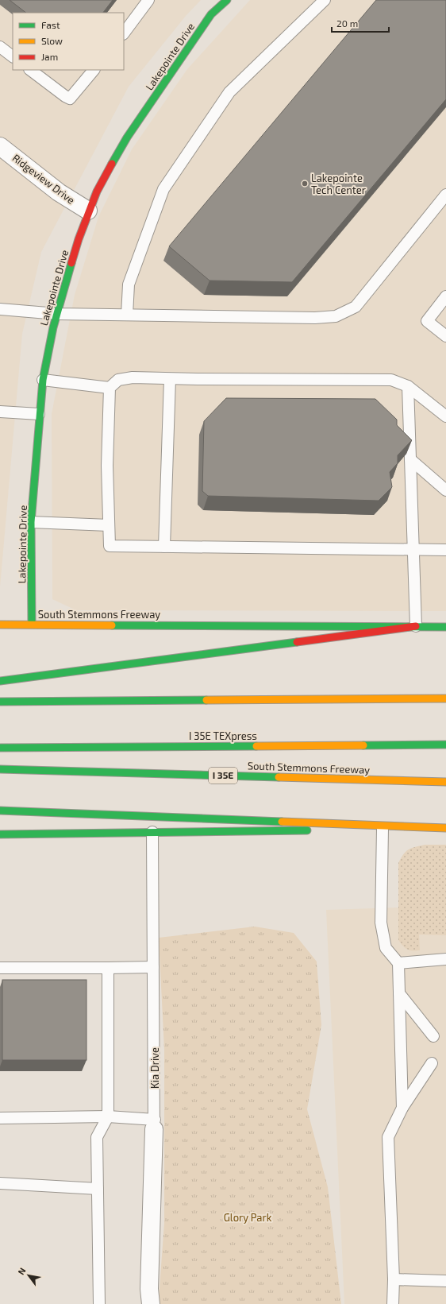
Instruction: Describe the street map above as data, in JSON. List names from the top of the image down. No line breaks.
{"streets":{"main road":["Lakepointe Drive","South Stemmons Freeway","I 35E TEXpress","I 35E"],"street":["Ridgeview Drive","Kia Drive"]},"crossings":[["Lakepointe Drive","Ridgeview Drive"],["Lakepointe Drive","South Stemmons Freeway"]],"parks":["Glory Park"],"places":["Lakepointe Tech Center"],"legend":["Fast","Slow","Jam"],"scale_bar":"20 m","north":"top left"}
